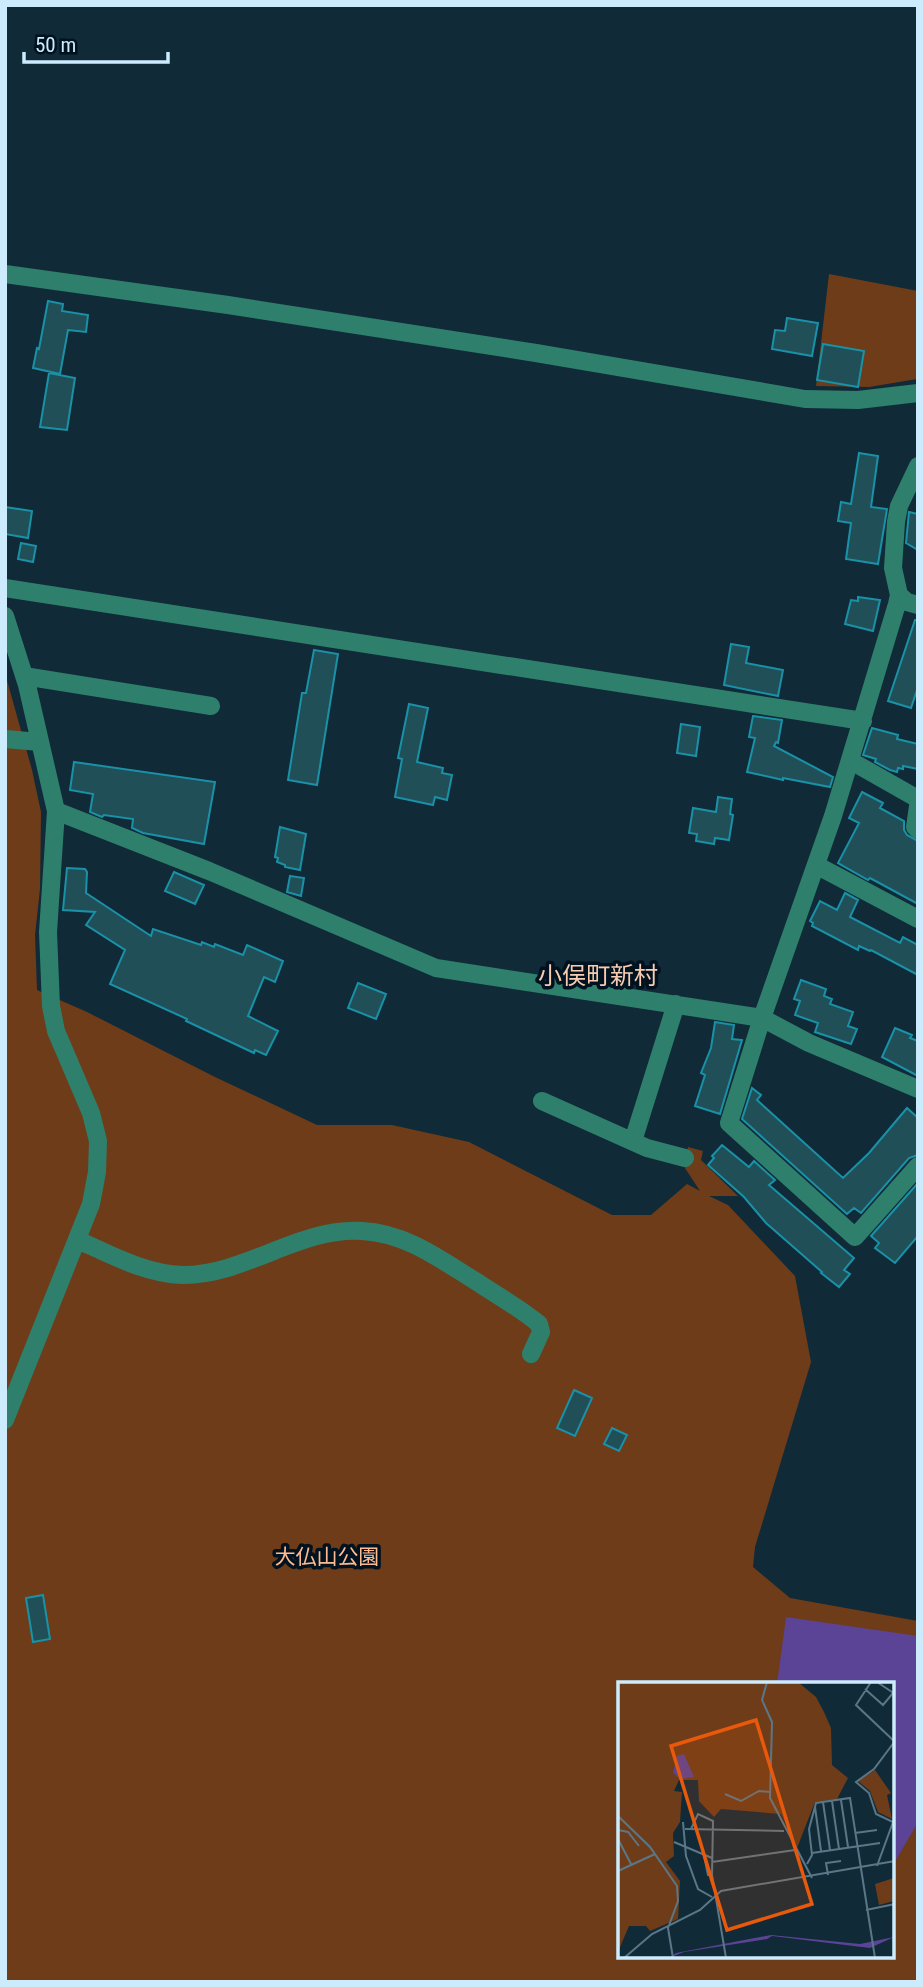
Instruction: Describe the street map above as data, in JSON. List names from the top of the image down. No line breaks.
{"districts":["小俣町新村"],"parks":["大仏山公園"],"scale_bar":"50 m"}
